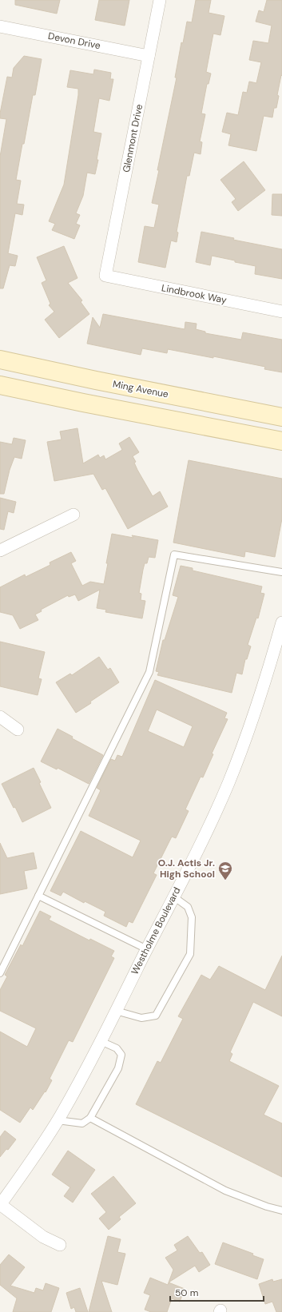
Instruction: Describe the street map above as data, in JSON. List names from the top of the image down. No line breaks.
{"streets":{"main road":["Ming Avenue"],"street":["Devon Drive","Glenmont Drive","Lindbrook Way","Westholme Boulevard"]},"crossings":[["Devon Drive","Glenmont Drive"],["Glenmont Drive","Lindbrook Way"]],"places":{"school or university":["O.J. Actis Jr. High School"]},"scale_bar":"50 m"}
